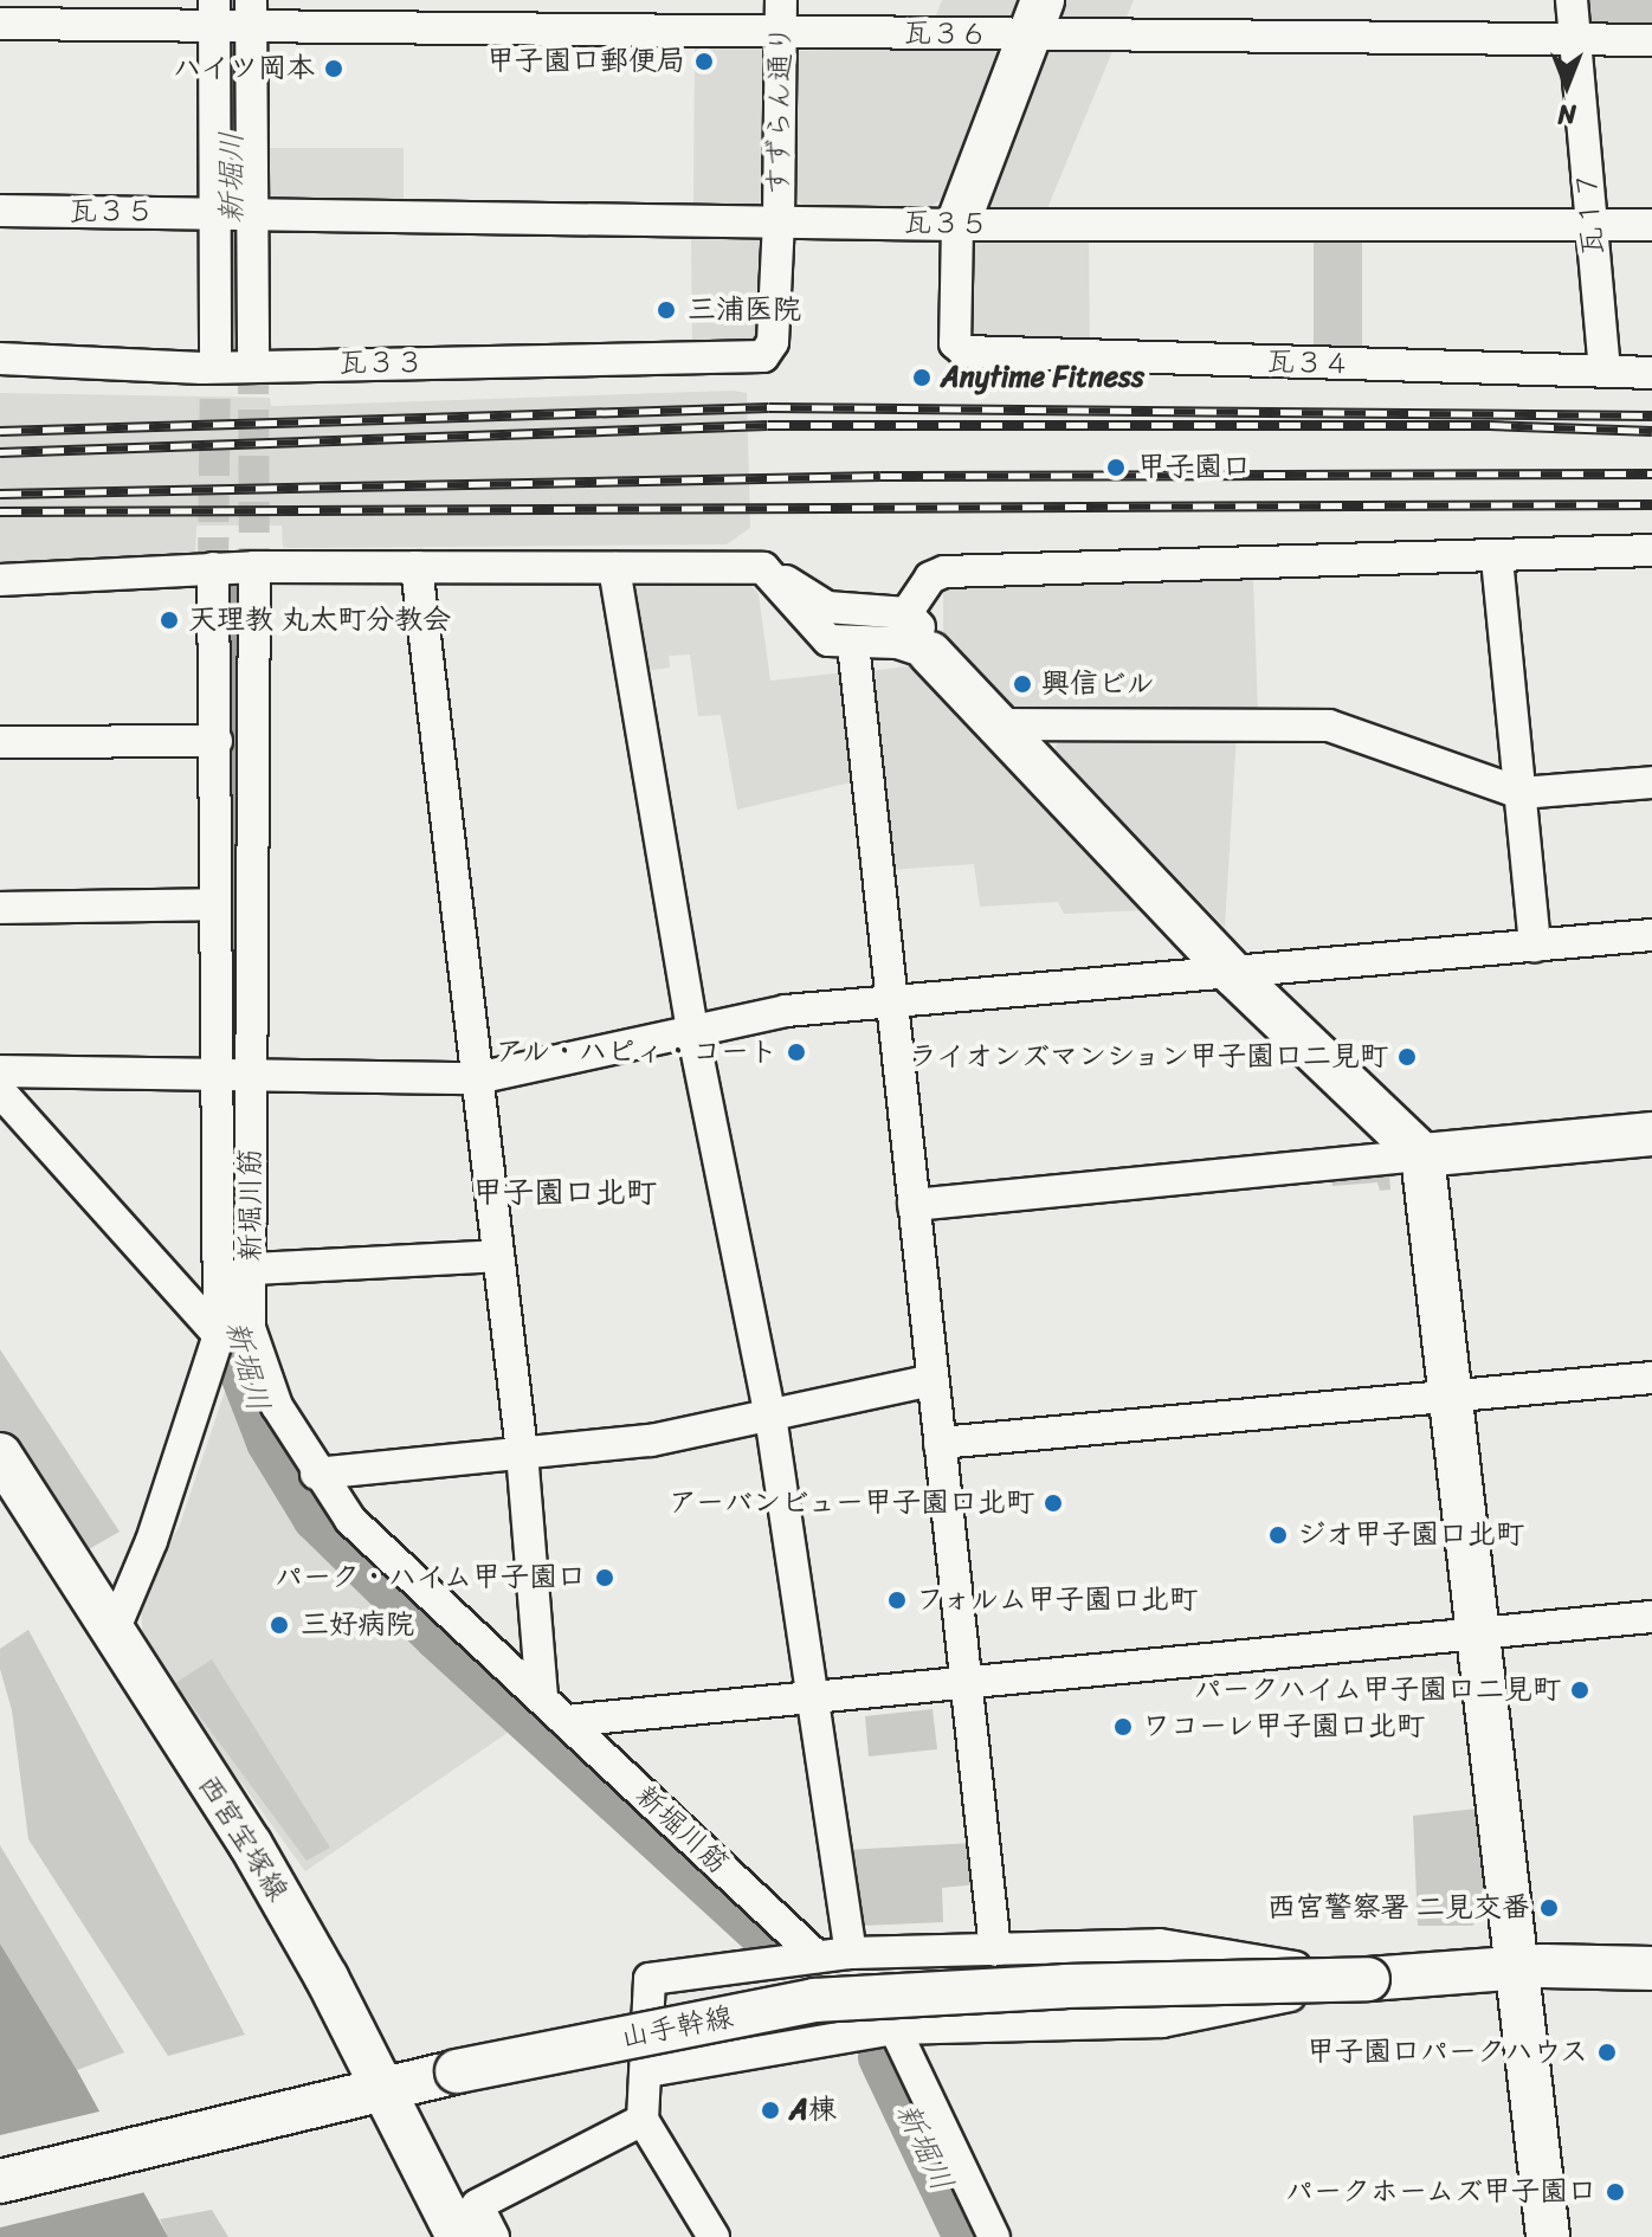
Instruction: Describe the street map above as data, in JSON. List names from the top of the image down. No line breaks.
{"streets":{"street":["瓦３６","すずらん通り","瓦３５","瓦１７","瓦３３","瓦３４","新堀川筋","西宮宝塚線","山手幹線"]},"crossings":[["瓦３６","すずらん通り"],["瓦３６","瓦１７"],["すずらん通り","瓦３５"],["すずらん通り","瓦３３"],["瓦３５","瓦１７"],["瓦３５","瓦３４"],["瓦１７","瓦３４"],["西宮宝塚線","山手幹線"]],"districts":["甲子園口北町"],"water":["新堀川"],"places":["甲子園口郵便局","ハイツ岡本","三浦医院","Anytime Fitness","甲子園口","天理教 丸太町分教会","興信ビル","アル・ハピィ・コート","ライオンズマンション甲子園口二見町","アーバンビュー甲子園口北町","ジオ甲子園口北町","パーク・ハイム甲子園口","フォルム甲子園口北町","三好病院","パークハイム甲子園口二見町","ワコーレ甲子園口北町","西宮警察署 二見交番","甲子園口パークハウス","A棟","パークホームズ甲子園口"],"north":"bottom"}
